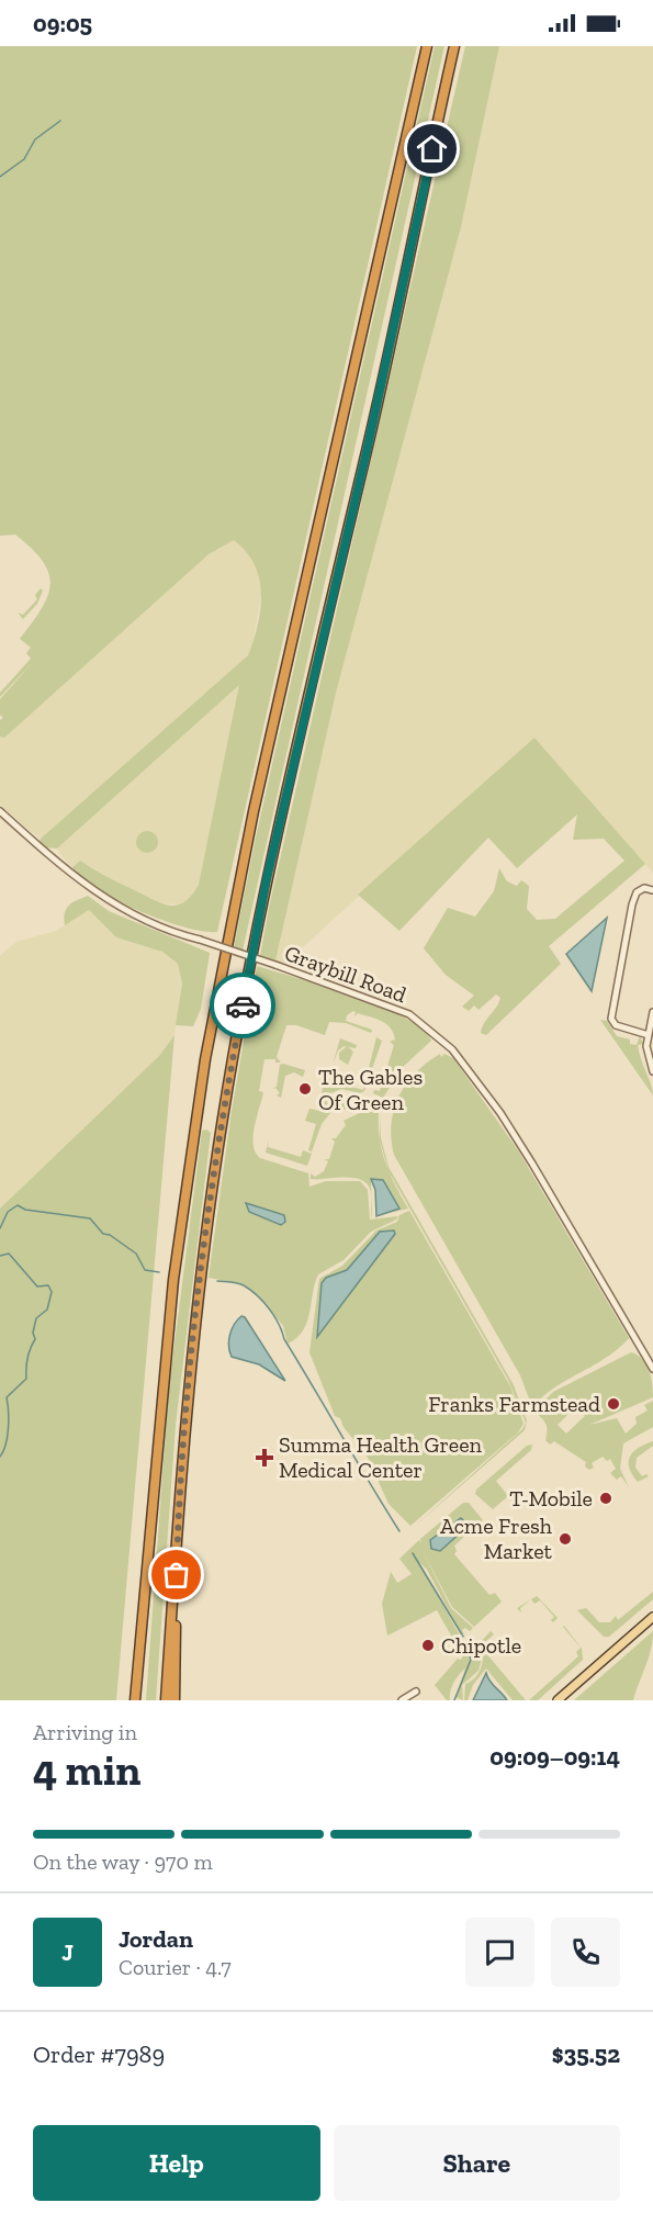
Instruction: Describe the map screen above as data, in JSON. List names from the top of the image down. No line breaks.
{"streets":{"street":["Graybill Road"]},"places":{"other":["The Gables Of Green","Franks Farmstead","T-Mobile","Acme Fresh Market","Chipotle"],"health":["Summa Health Green Medical Center"]},"page":{"status":"09:05","heading":["4 min","Arriving in","09:09–09:14"],"panel":["Jordan","Courier · 4.7","Order #7989","$35.52"],"bar":"On the way · 970 m","round":"J","buttons":["Help","Share"]}}
